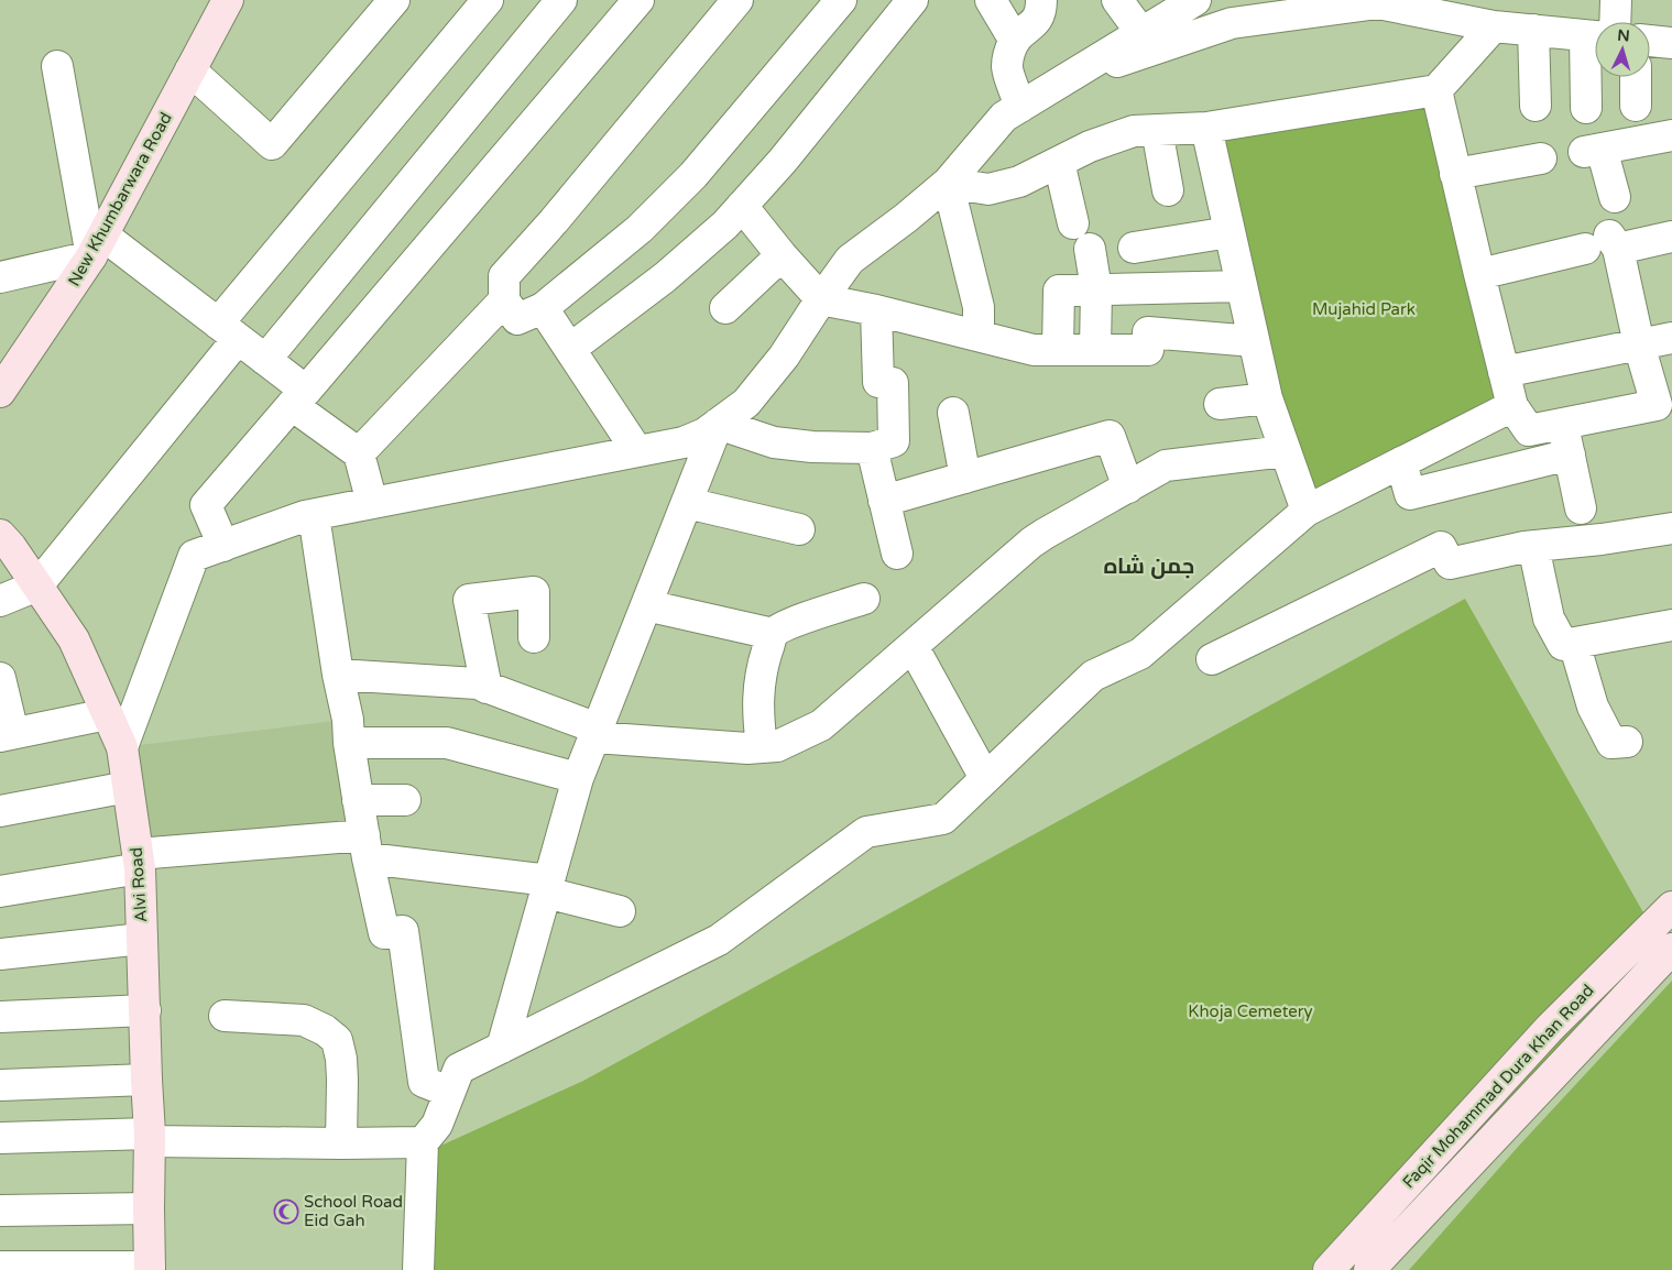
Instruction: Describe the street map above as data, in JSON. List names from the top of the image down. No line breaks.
{"streets":{"main road":["New Khumbarwara Road","Alvi Road","Faqir Mohammad Dura Khan Road"]},"districts":["جمن شاہ"],"parks":["Mujahid Park","Khoja Cemetery"],"places":{"mosque":["School Road Eid Gah"]},"north":"top"}
